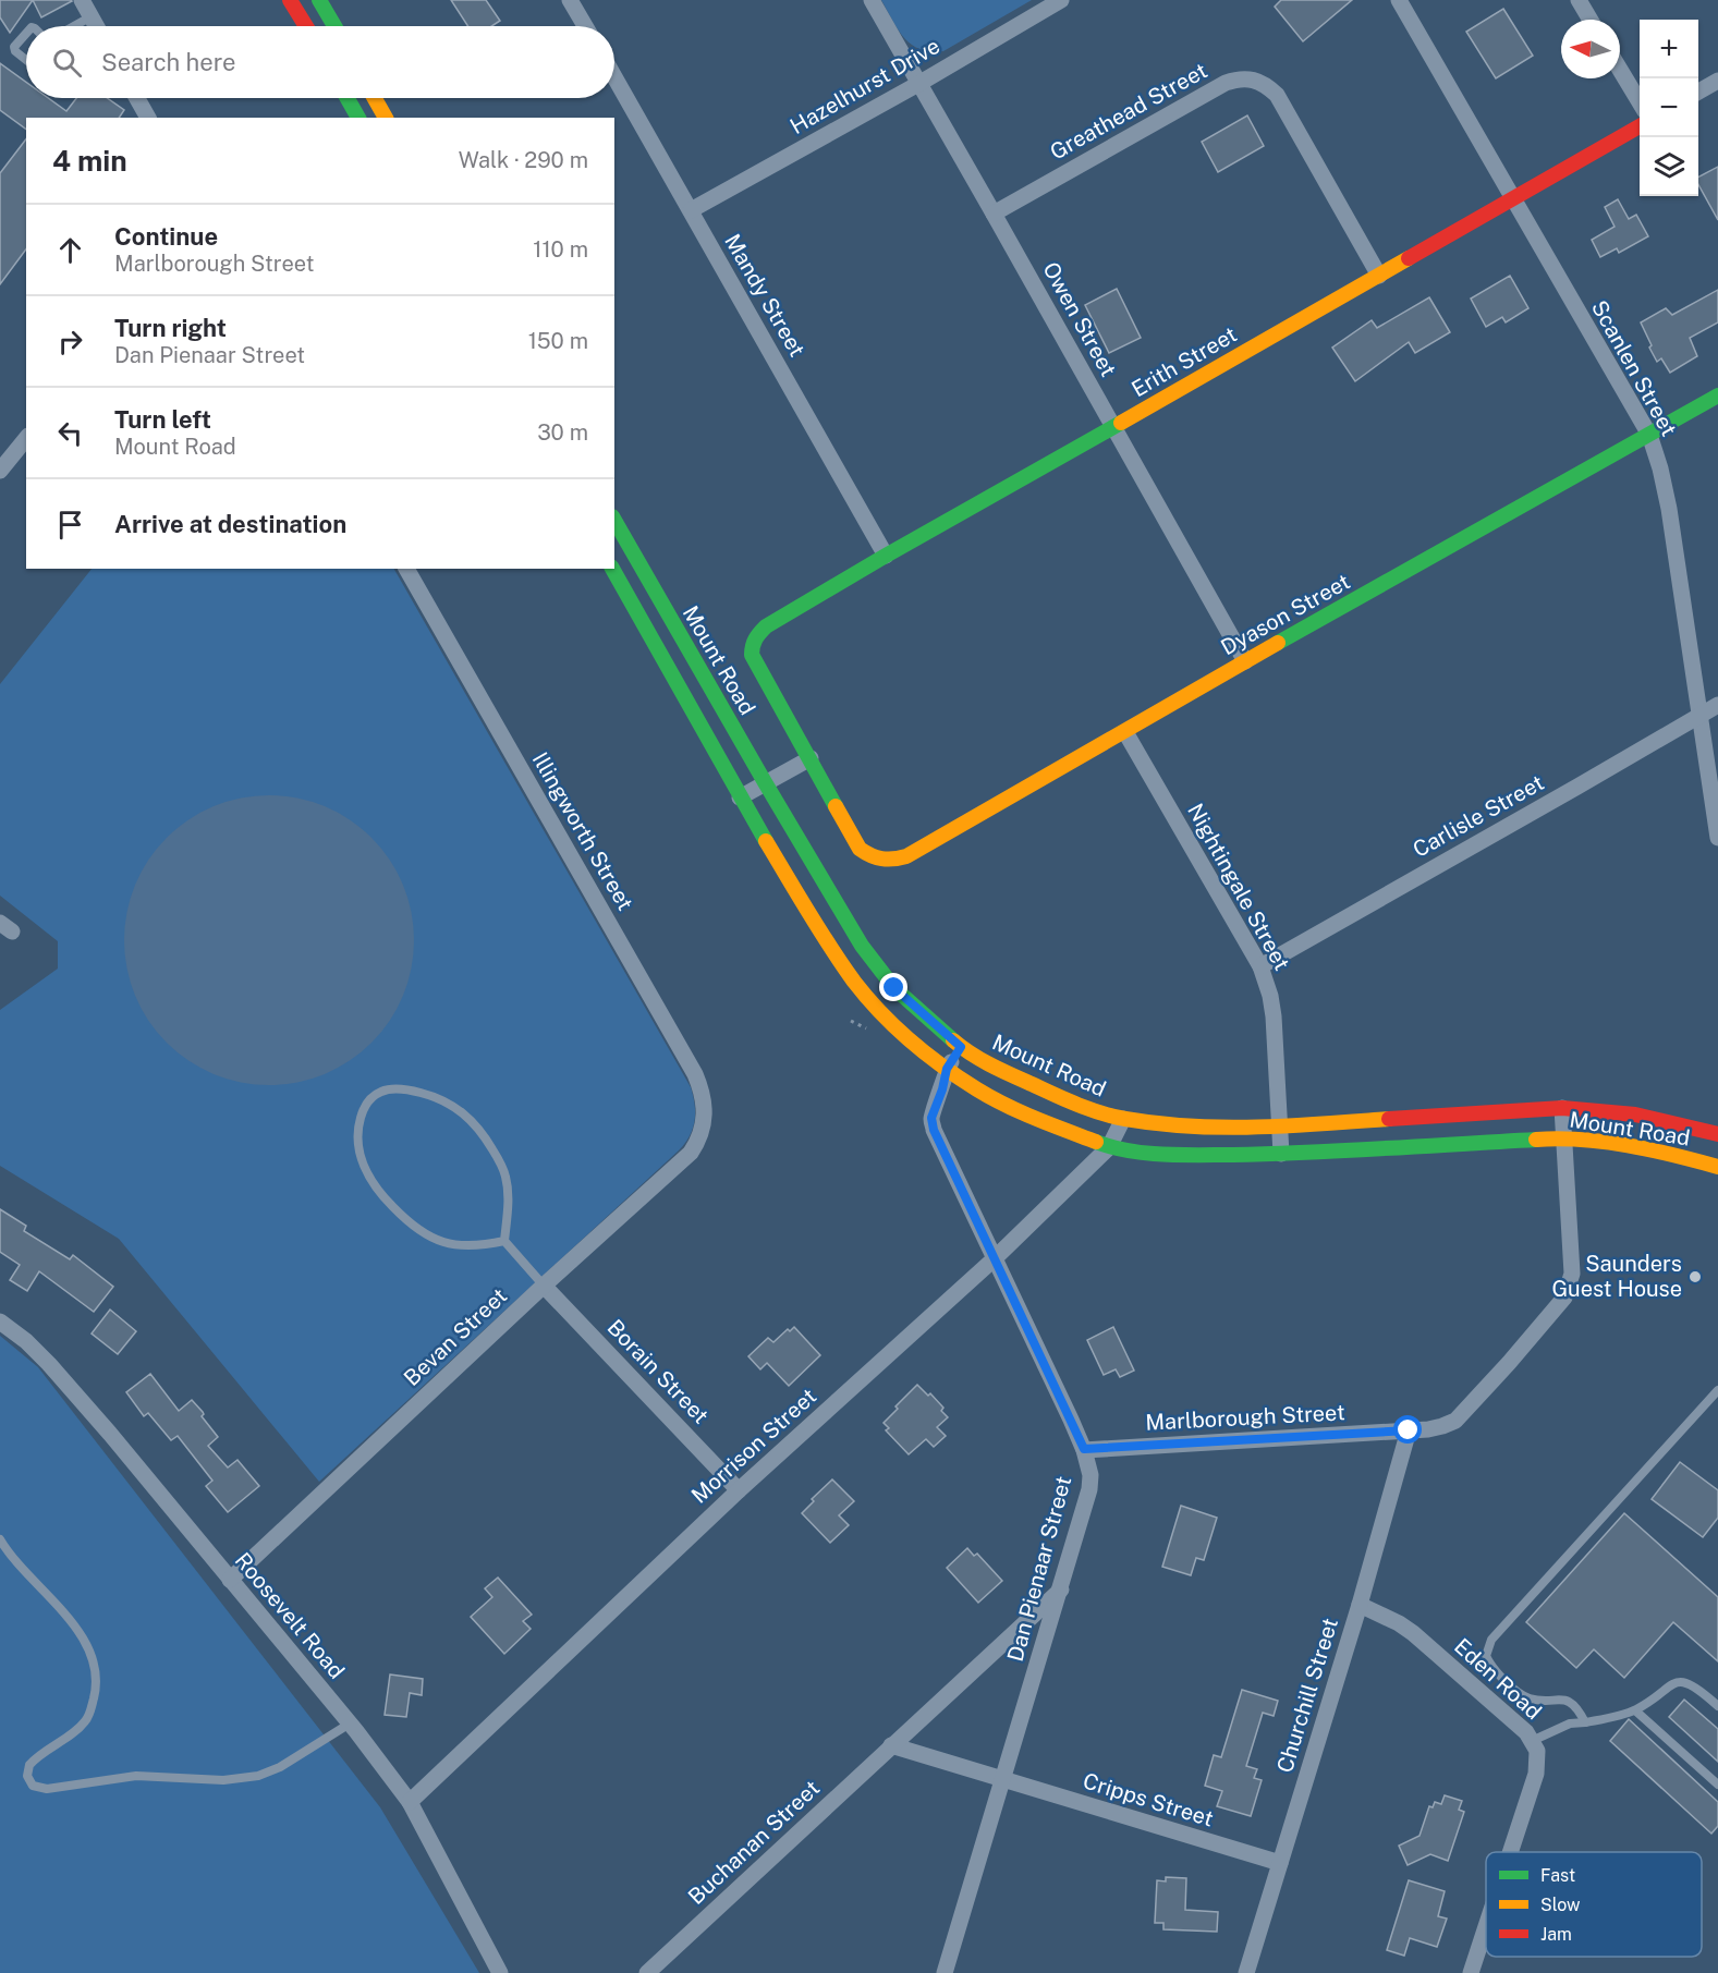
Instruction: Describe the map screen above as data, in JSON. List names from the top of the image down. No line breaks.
{"streets":{"main road":["Erith Street","Dyason Street","Mount Road"],"street":["Hazelhurst Drive","Greathead Street","Mandy Street","Owen Street","Scanlen Street","Carlisle Street","Illingworth Street","Nightingale Street","Bevan Street","Borain Street","Marlborough Street","Morrison Street","Dan Pienaar Street","Roosevelt Road","Eden Road","Churchill Street","Cripps Street","Buchanan Street"]},"crossings":[["Hazelhurst Drive","Mandy Street"],["Hazelhurst Drive","Owen Street"],["Greathead Street","Owen Street"],["Greathead Street","Erith Street"],["Mandy Street","Erith Street"],["Owen Street","Erith Street"],["Owen Street","Dyason Street"],["Erith Street","Scanlen Street"],["Erith Street","Dyason Street"],["Scanlen Street","Dyason Street"],["Scanlen Street","Carlisle Street"],["Dyason Street","Nightingale Street"],["Mount Road","Nightingale Street"],["Mount Road","Marlborough Street"],["Mount Road","Morrison Street"],["Mount Road","Dan Pienaar Street"],["Carlisle Street","Nightingale Street"],["Illingworth Street","Bevan Street"],["Bevan Street","Borain Street"],["Bevan Street","Roosevelt Road"],["Borain Street","Morrison Street"],["Marlborough Street","Dan Pienaar Street"],["Marlborough Street","Churchill Street"],["Morrison Street","Dan Pienaar Street"],["Morrison Street","Roosevelt Road"],["Dan Pienaar Street","Cripps Street"],["Dan Pienaar Street","Buchanan Street"],["Eden Road","Churchill Street"],["Churchill Street","Cripps Street"]],"places":["Saunders Guest House"],"legend":["Fast","Slow","Jam"],"north":"left","page":{"map_buttons":["+","−"],"search":"Search here","heading":["4 min","Walk · 290 m"],"list":[["Continue","Marlborough Street","110 m"],["Turn right","Dan Pienaar Street","150 m"],["Turn left","Mount Road","30 m"],"Arrive at destination"]}}
